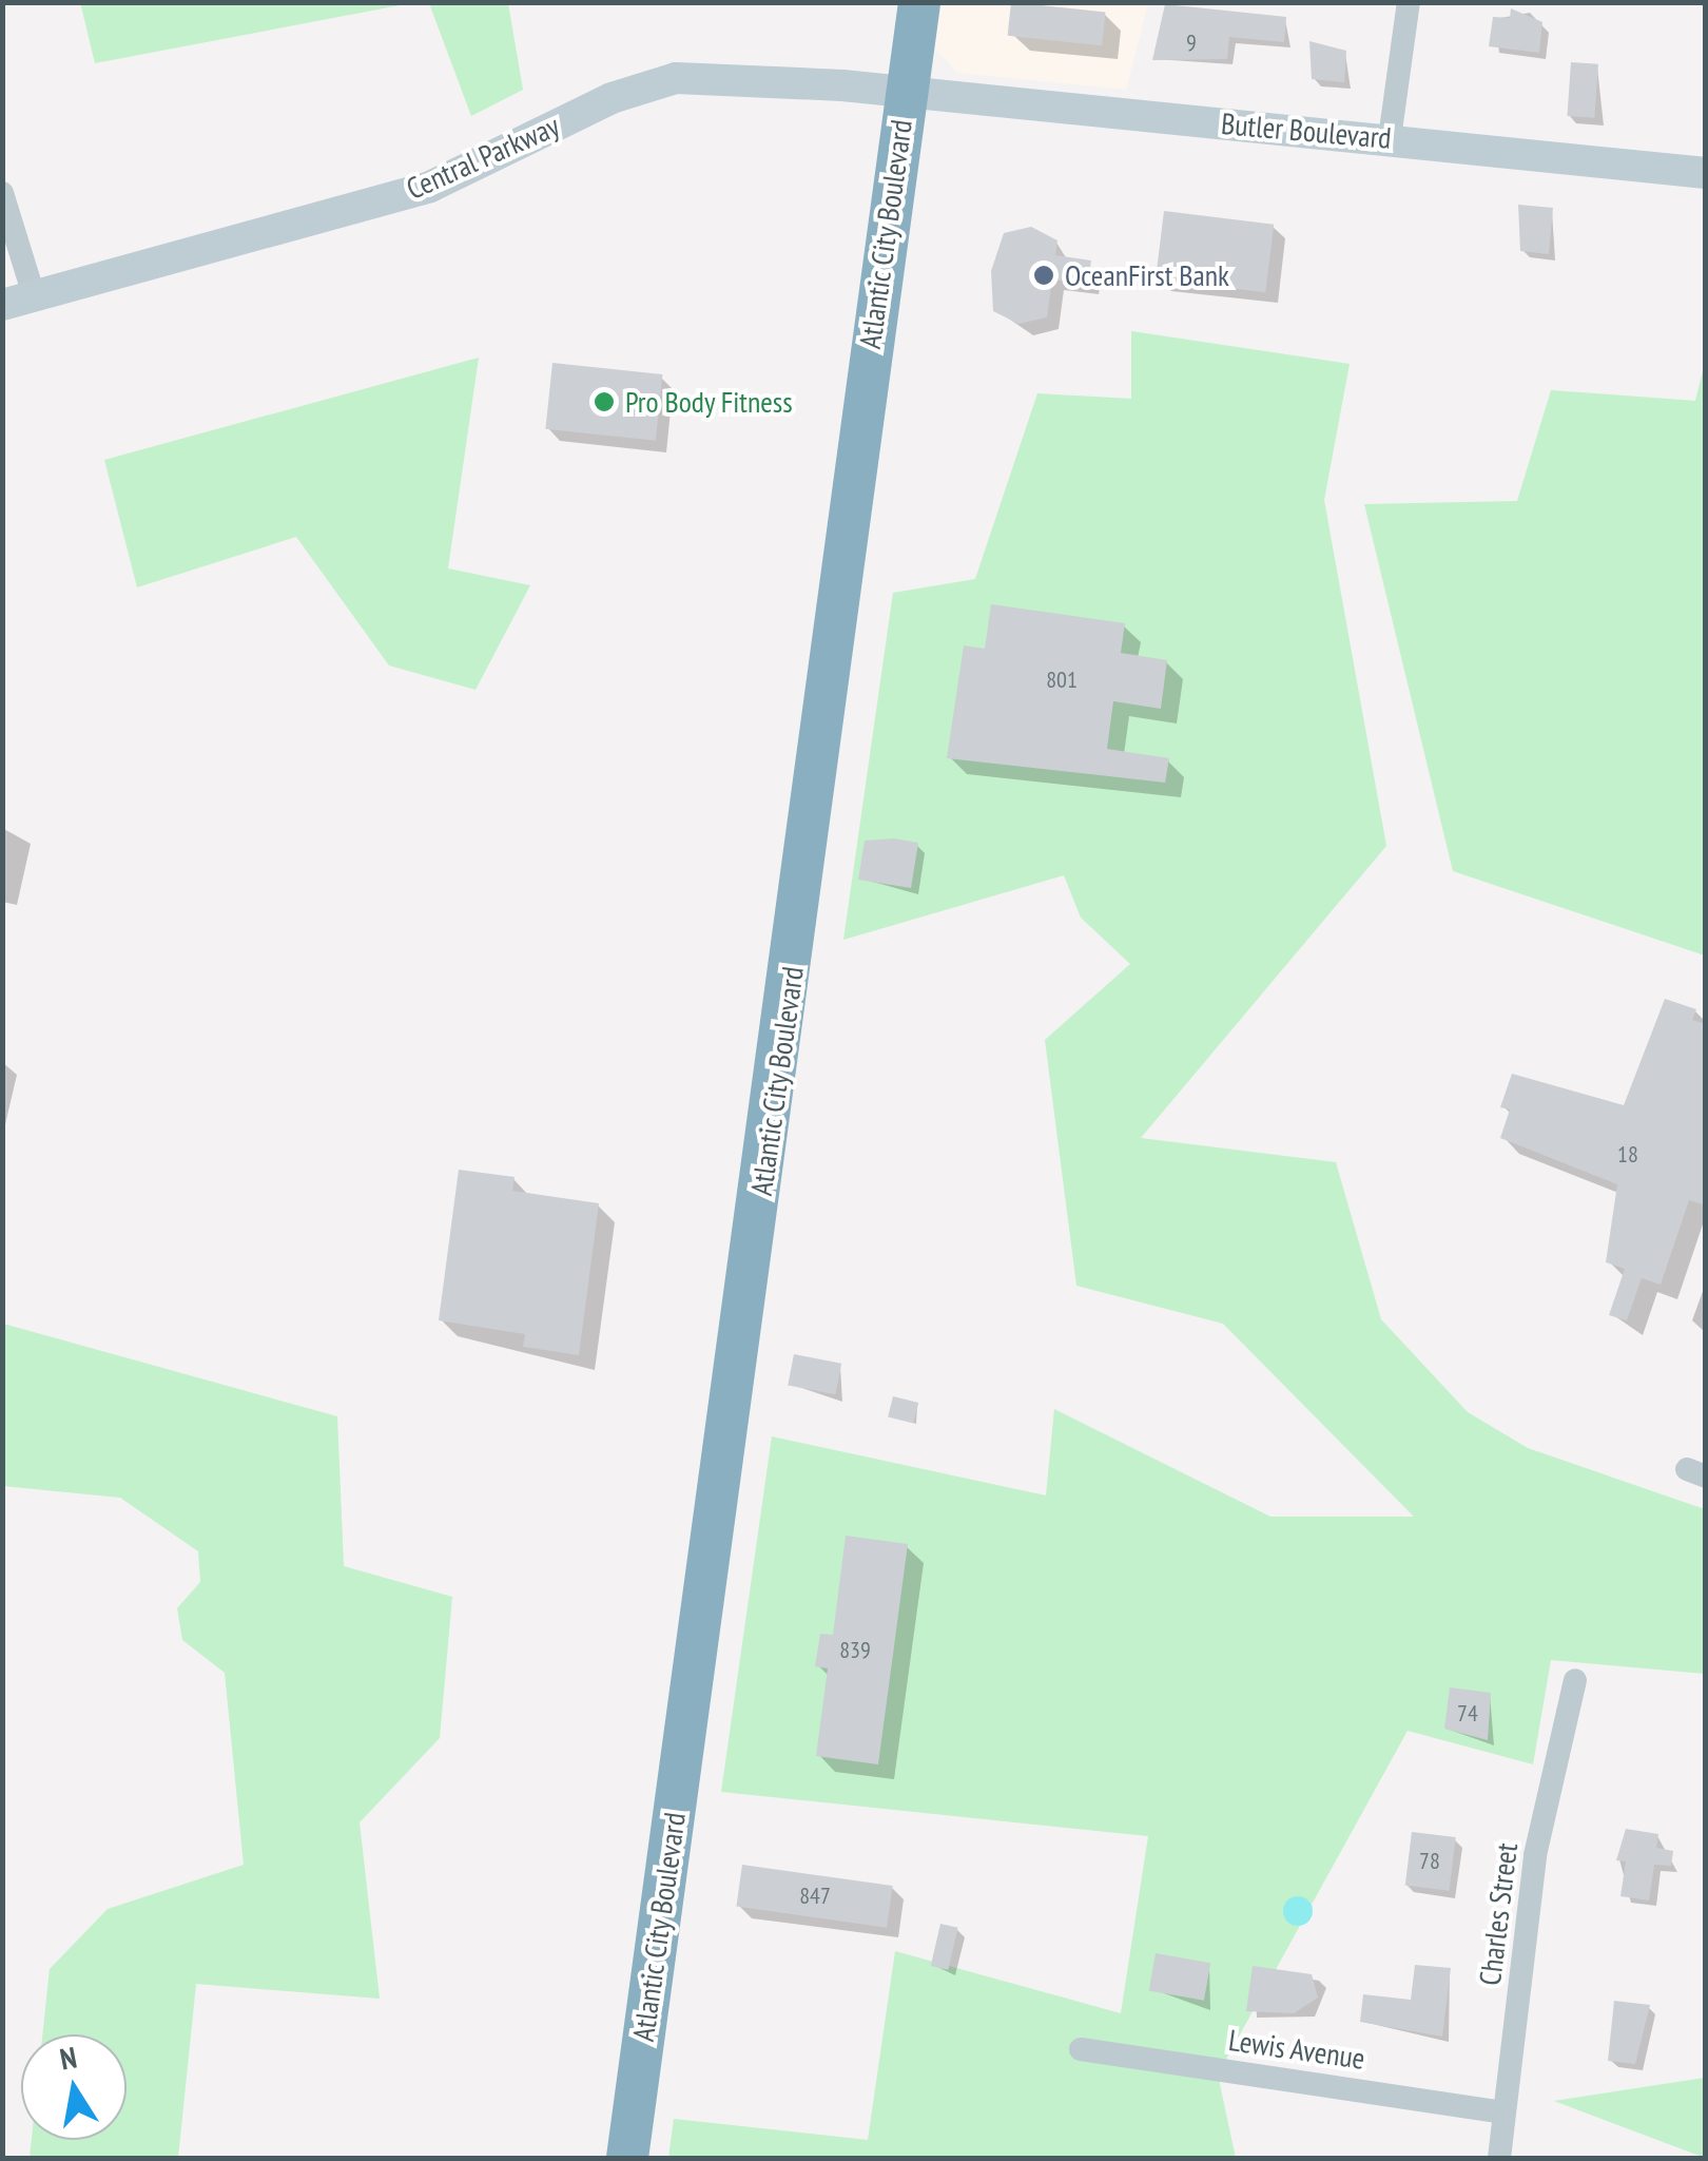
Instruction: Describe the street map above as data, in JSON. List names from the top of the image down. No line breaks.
{"streets":{"highway":["Atlantic City Boulevard"],"main road":["Butler Boulevard","Central Parkway"],"street":["Charles Street","Lewis Avenue"]},"crossings":[["Butler Boulevard","Central Parkway"],["Butler Boulevard","Atlantic City Boulevard"],["Central Parkway","Atlantic City Boulevard"],["Charles Street","Lewis Avenue"]],"places":["OceanFirst Bank","Pro Body Fitness"],"house_numbers":["9","801","18","839","74","78","847"],"north":"top"}
